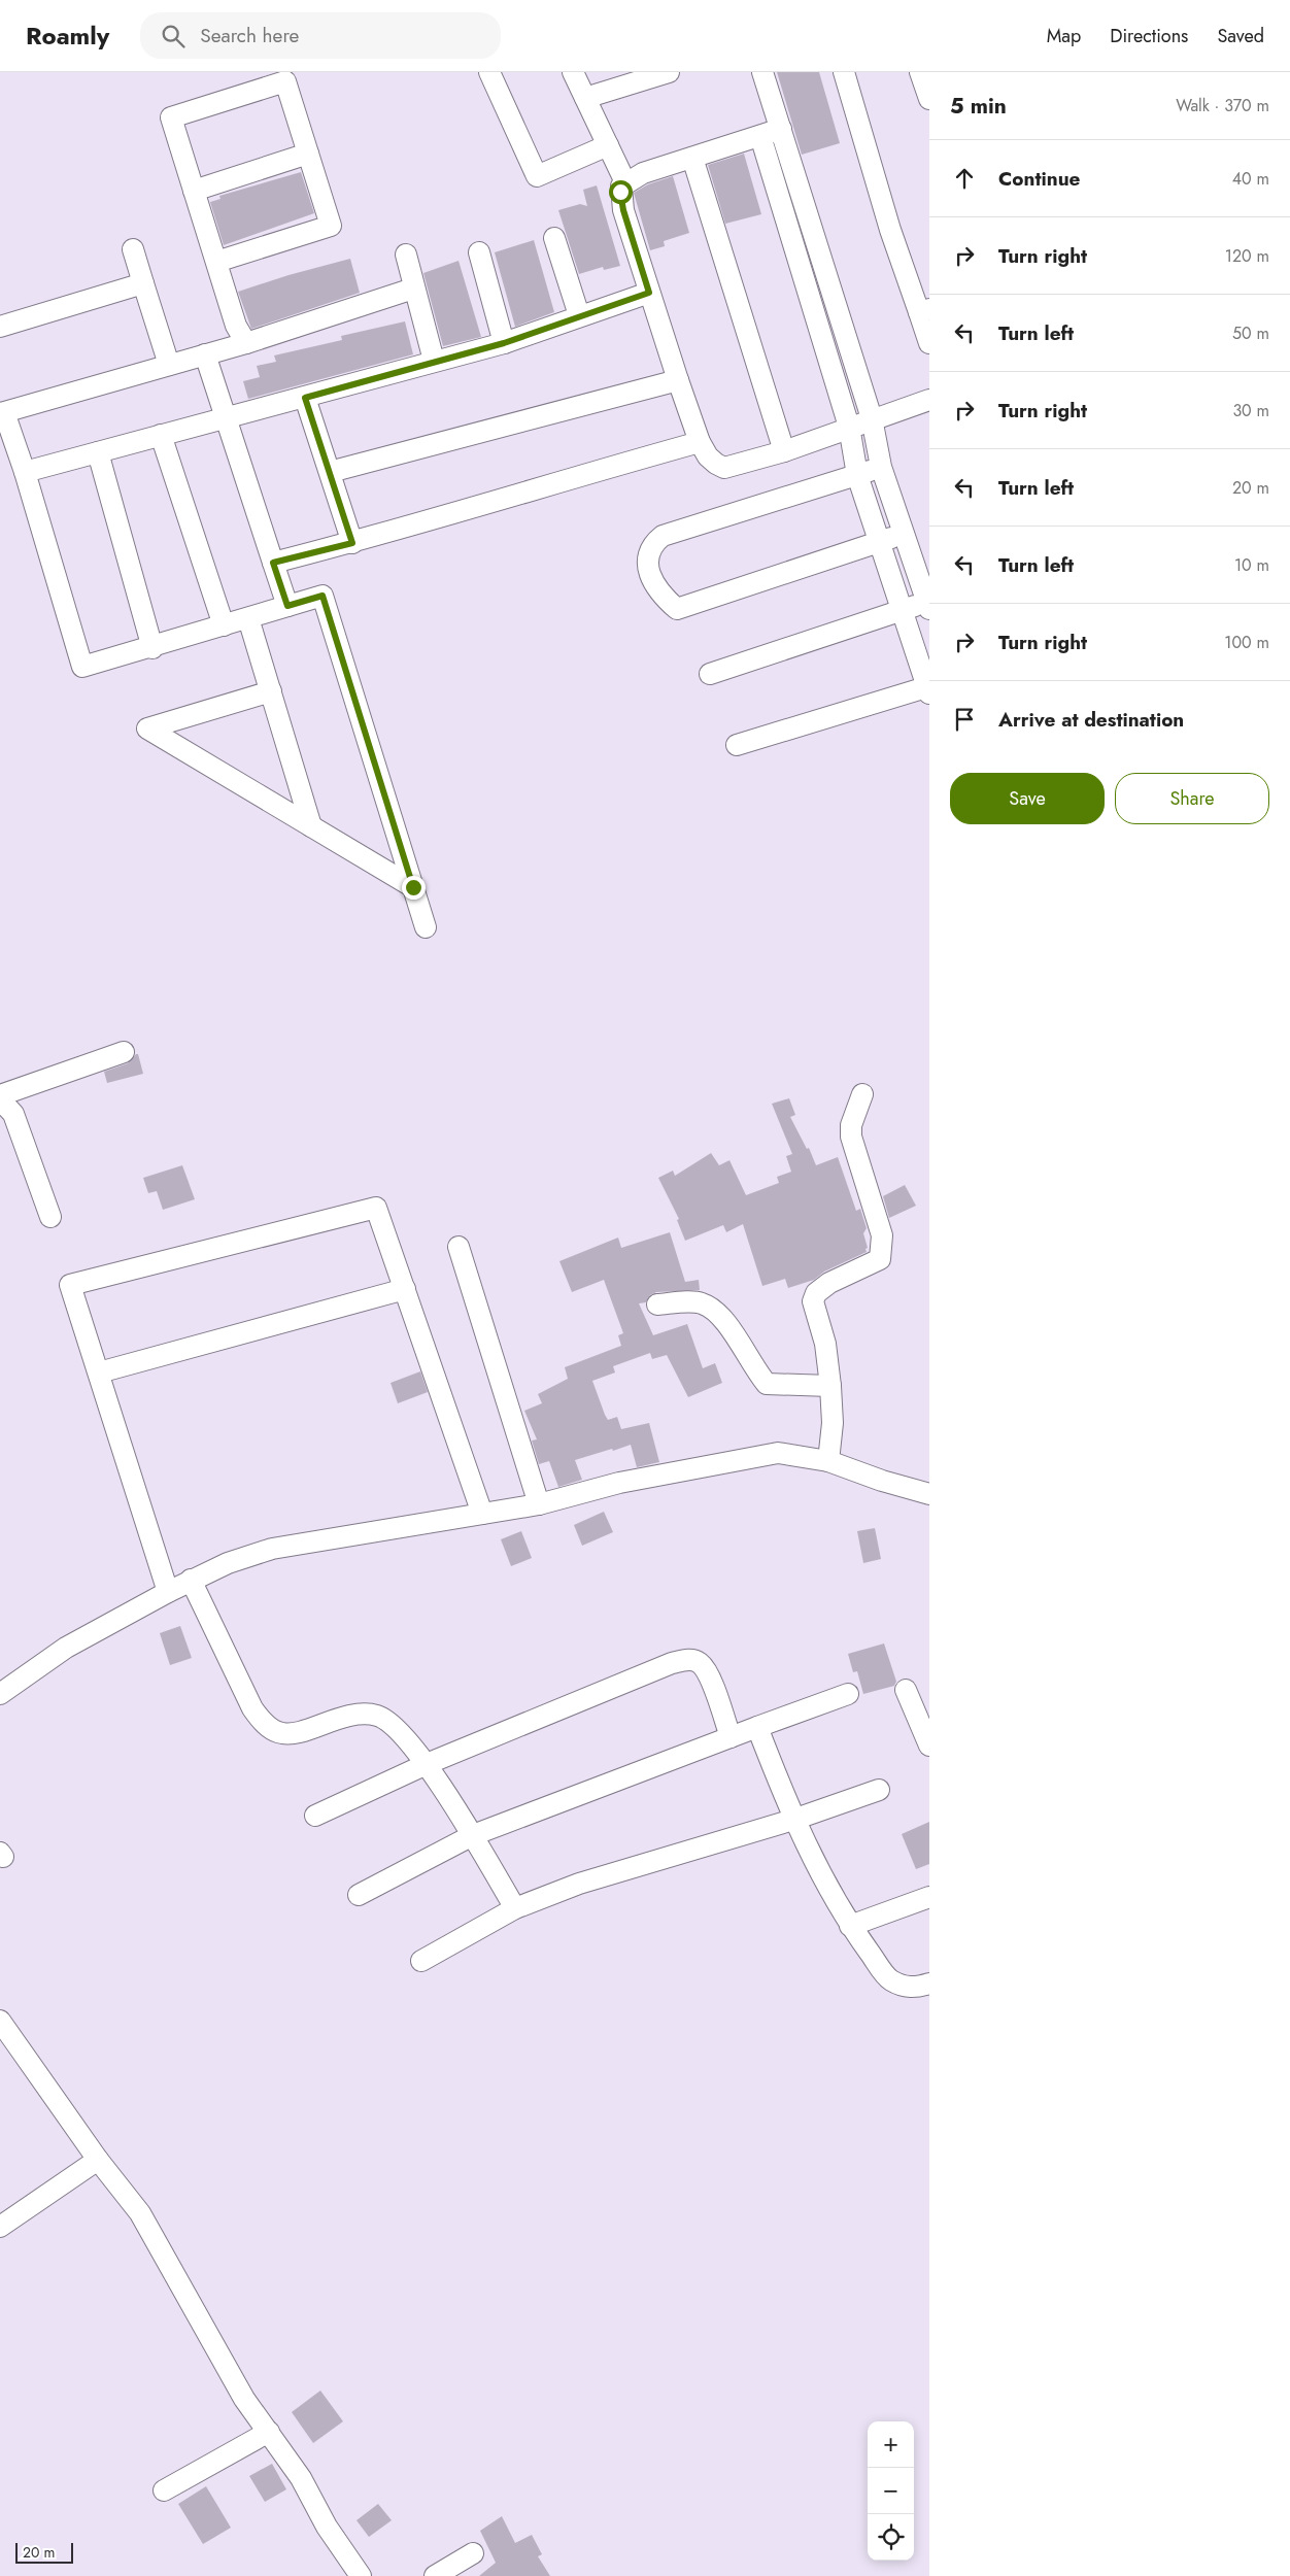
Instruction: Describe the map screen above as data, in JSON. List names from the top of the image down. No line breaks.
{"scale_bar":"20 m","page":{"header":"Roamly","search":"Search here","nav":["Map","Directions","Saved"],"heading":["5 min","Walk · 370 m"],"list":[["Continue","40 m"],["Turn right","120 m"],["Turn left","50 m"],["Turn right","30 m"],["Turn left","20 m"],["Turn left","10 m"],["Turn right","100 m"],"Arrive at destination"],"buttons":["Save","Share"],"map_buttons":["+","−"],"scale":"20 m"}}
